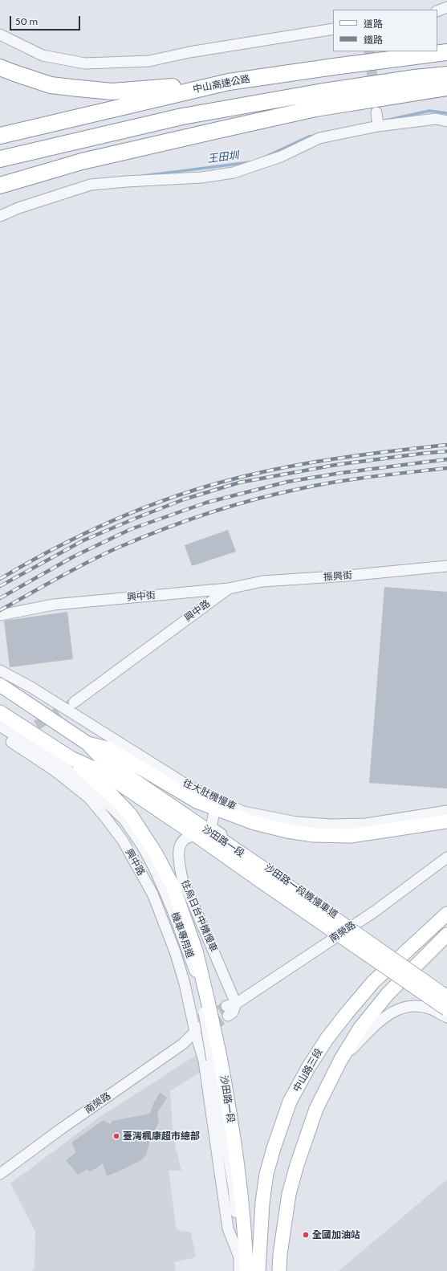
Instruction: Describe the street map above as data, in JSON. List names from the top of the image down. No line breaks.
{"streets":{"highway":["中山高速公路"],"main road":["沙田路一段","中山路三段"],"street":["振興街","興中街","興中路","往大肚機慢車","沙田路一段機慢車道","往烏日台中機慢車","南榮路","機車專用道"]},"crossings":[["振興街","興中街"],["振興街","興中路"],["興中街","興中路"],["興中路","南榮路"],["往大肚機慢車","沙田路一段機慢車道"],["沙田路一段","沙田路一段機慢車道"],["沙田路一段","往烏日台中機慢車"],["沙田路一段","機車專用道"],["往烏日台中機慢車","南榮路"]],"water":["王田圳"],"places":["臺灣楓康超市總部","全國加油站"],"legend":["道路","鐵路"],"scale_bar":"50 m"}
